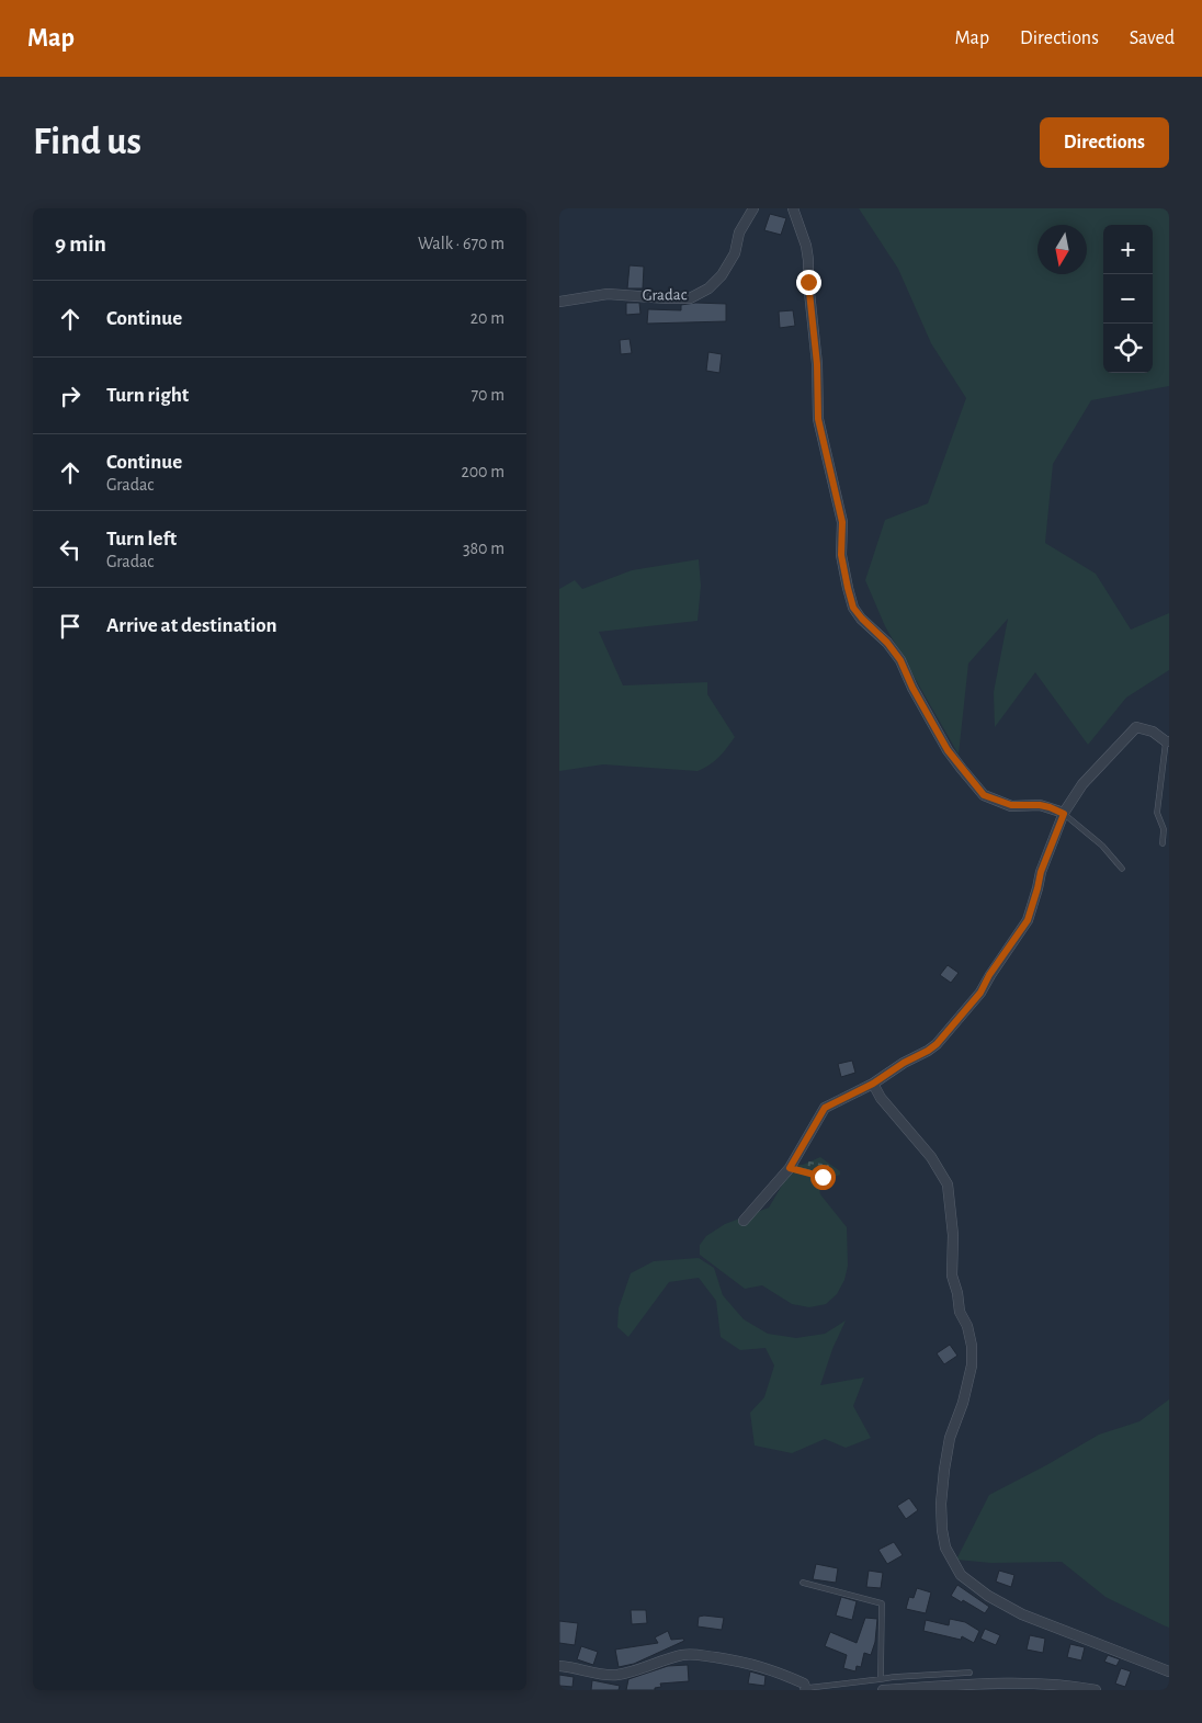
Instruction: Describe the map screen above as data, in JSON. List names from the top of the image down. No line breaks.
{"streets":{"street":["Gradac"]},"north":"bottom","page":{"header":"Map","nav":["Map","Directions","Saved"],"buttons":"Directions","title":"Find us","heading":["9 min","Walk · 670 m"],"map_buttons":["+","−"],"list":[["Continue","20 m"],["Turn right","70 m"],["Continue","Gradac","200 m"],["Turn left","Gradac","380 m"],"Arrive at destination"]}}
